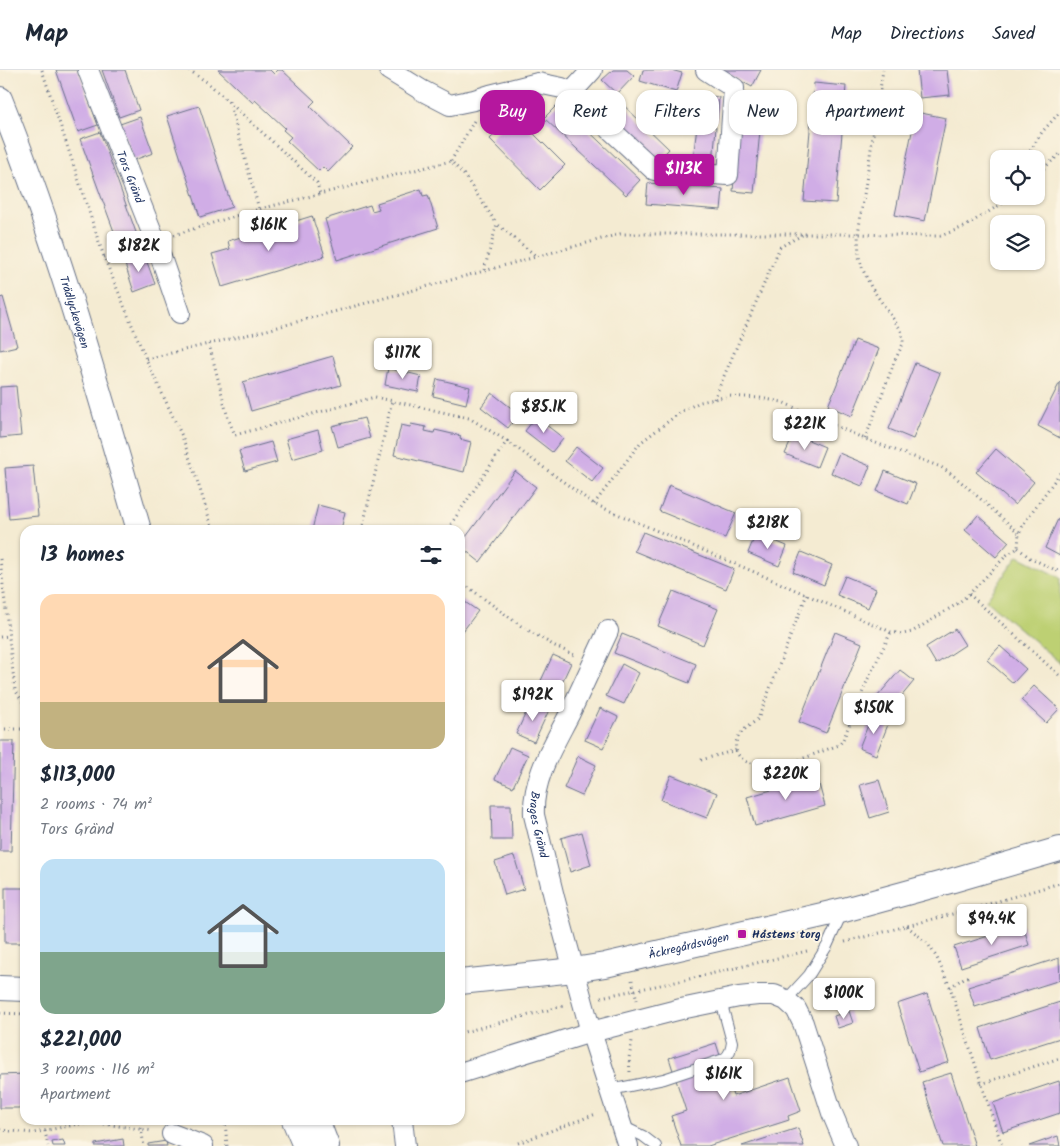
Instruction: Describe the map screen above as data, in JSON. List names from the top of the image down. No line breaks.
{"streets":{"street":["Tors Gränd","Trädlyckevägen","Brages Gränd","Äckregårdsvägen"]},"crossings":[["Brages Gränd","Äckregårdsvägen"]],"places":{"transit":["Håstens torg"]},"page":{"header":"Map","nav":["Map","Directions","Saved"],"chip":["Buy","Rent","Filters","New","Apartment"],"price":["$113K","$161K","$182K","$117K","$85.1K","$221K","$218K","$192K","$150K","$220K","$94.4K","$100K","$161K"],"heading":"13 homes","list":[{"name":"$113,000","note":"2 rooms · 74 m² · Tors Gränd"},{"name":"$221,000","note":"3 rooms · 116 m² · Apartment"}]}}
